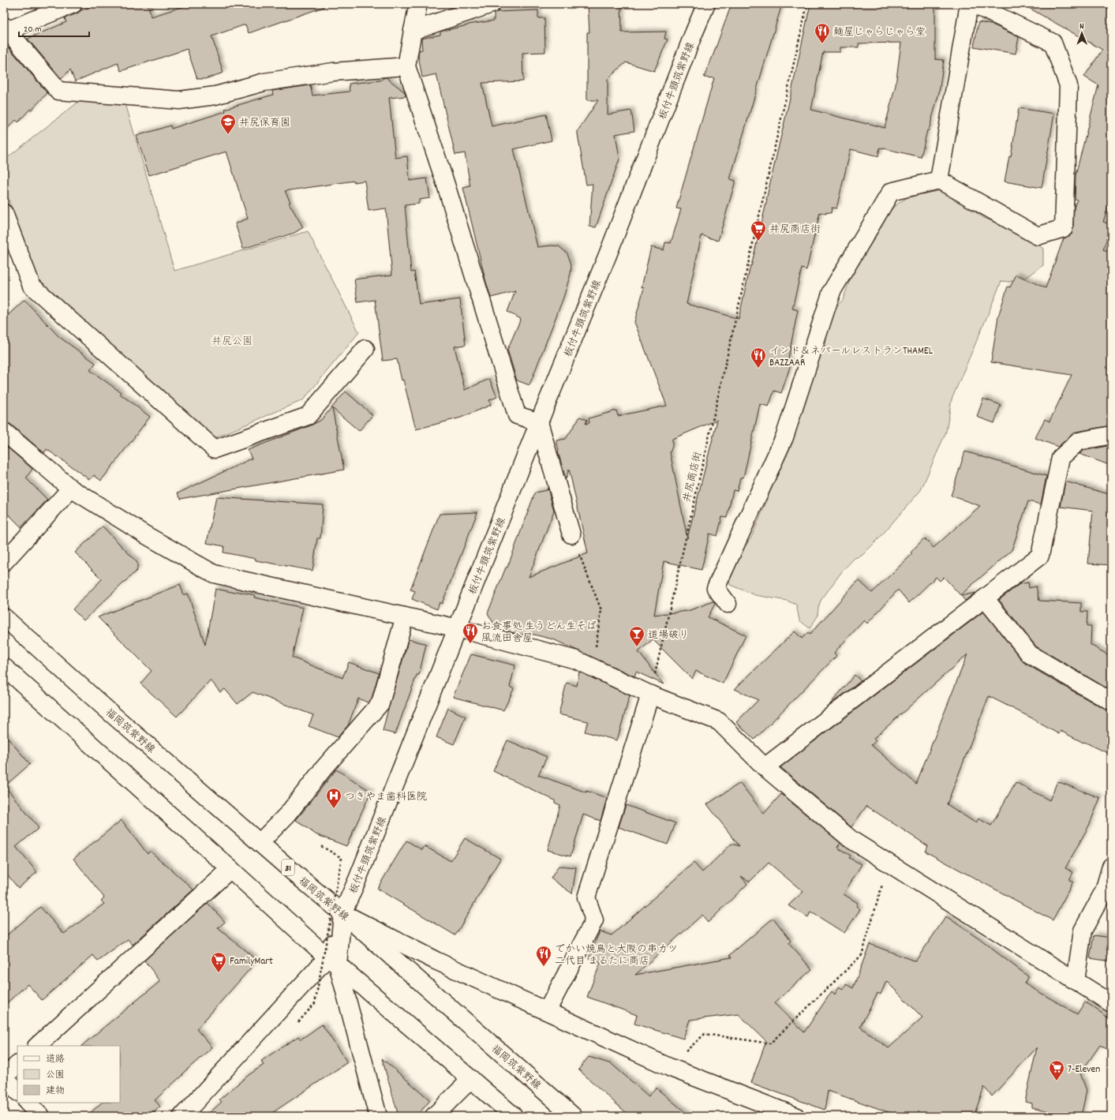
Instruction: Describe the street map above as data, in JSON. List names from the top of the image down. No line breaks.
{"streets":{"street":["板付牛頸筑紫野線","福岡筑紫野線","31"],"path":["井尻商店街"]},"crossings":[["板付牛頸筑紫野線","福岡筑紫野線"]],"parks":["井尻公園"],"places":{"restaurant":["麺屋じゃらじゃら堂","インド＆ネパールレストランTHAMEL BAZZAAR","お食事処 生うどん生そば 風流田舎屋","でかい焼鳥と大阪の串カツ 二代目 まるたに商店"],"school or university":["井尻保育園"],"supermarket":["井尻商店街","FamilyMart","7-Eleven"],"bar":["道場破り"],"hospital":["つきやま歯科医院"]},"legend":["道路","公園","建物"],"scale_bar":"20 m","north":"top"}
